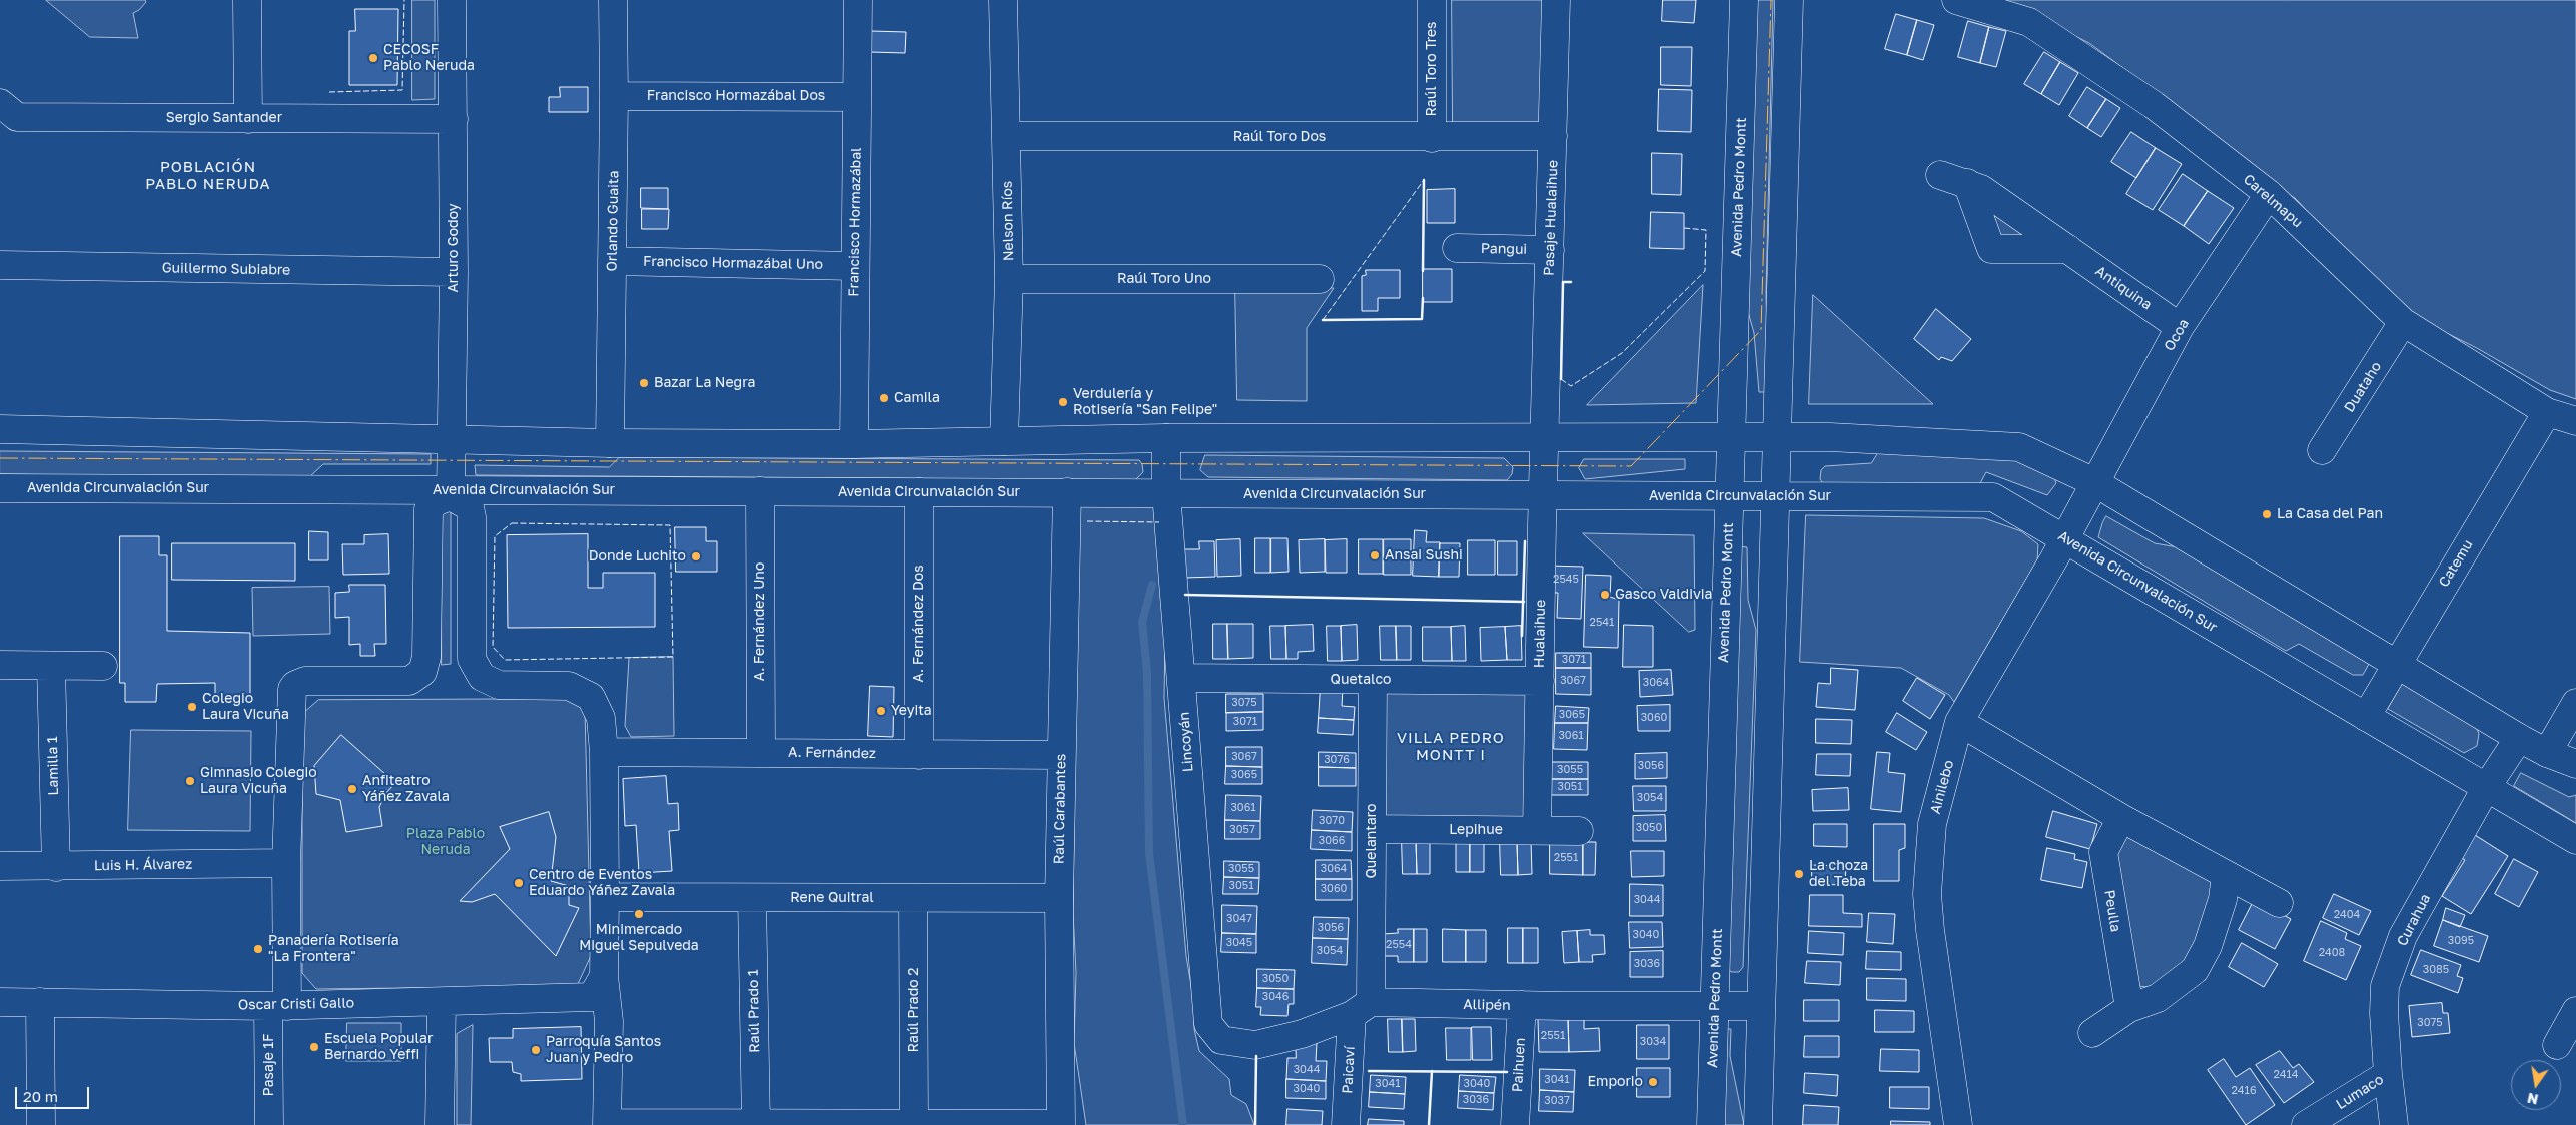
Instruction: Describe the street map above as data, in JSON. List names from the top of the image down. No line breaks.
{"streets":{"street":["Raúl Toro Tres","Francisco Hormazábal Dos","Sergio Santander","Raúl Toro Dos","Avenida Pedro Montt","Carelmapu","Pasaje Hualaihue","Orlando Guaita","Nelson Ríos","Francisco Hormazábal","Arturo Godoy","Pangui","Francisco Hormazábal Uno","Guillermo Subiabre","Raúl Toro Uno","Antiquina","Ocoa","Duataho","Avenida Circunvalación Sur","Catemu","A. Fernández Uno","A. Fernández Dos","Hualaihue","Quetalco","Lincoyán","A. Fernández","Lamilla 1","Ainilebo","Raúl Carabantes","Lepihue","Quelantaro","Luis H. Álvarez","Rene Quitral","Peulla","Curahua","Oscar Cristi Gallo","Allipén","Raúl Prado 2","Raúl Prado 1","Pasaje 1F","Paihuen","Paicaví","Lumaco"]},"crossings":[["Raúl Toro Tres","Raúl Toro Dos"],["Francisco Hormazábal Dos","Orlando Guaita"],["Francisco Hormazábal Dos","Francisco Hormazábal"],["Sergio Santander","Arturo Godoy"],["Raúl Toro Dos","Pasaje Hualaihue"],["Raúl Toro Dos","Nelson Ríos"],["Avenida Pedro Montt","Avenida Circunvalación Sur"],["Avenida Pedro Montt","Allipén"],["Carelmapu","Ocoa"],["Carelmapu","Duataho"],["Carelmapu","Catemu"],["Pasaje Hualaihue","Pangui"],["Pasaje Hualaihue","Hualaihue"],["Orlando Guaita","Francisco Hormazábal Uno"],["Nelson Ríos","Raúl Toro Uno"],["Francisco Hormazábal","Francisco Hormazábal Uno"],["Arturo Godoy","Guillermo Subiabre"],["Arturo Godoy","Avenida Circunvalación Sur"],["Arturo Godoy","Pasaje 1F"],["Antiquina","Ocoa"],["Ocoa","Ainilebo"],["Avenida Circunvalación Sur","Catemu"],["Avenida Circunvalación Sur","A. Fernández Uno"],["Avenida Circunvalación Sur","A. Fernández Dos"],["Avenida Circunvalación Sur","Hualaihue"],["Avenida Circunvalación Sur","Lincoyán"],["Avenida Circunvalación Sur","Ainilebo"],["Avenida Circunvalación Sur","Raúl Carabantes"],["Avenida Circunvalación Sur","Curahua"],["Avenida Circunvalación Sur","Pasaje 1F"],["A. Fernández Uno","A. Fernández"],["A. Fernández Dos","A. Fernández"],["Hualaihue","Quetalco"],["Hualaihue","Lepihue"],["Quetalco","Lincoyán"],["Quetalco","Quelantaro"],["Lincoyán","Allipén"],["A. Fernández","Raúl Carabantes"],["Lamilla 1","Luis H. Álvarez"],["Raúl Carabantes","Rene Quitral"],["Lepihue","Quelantaro"],["Quelantaro","Allipén"],["Quelantaro","Paicaví"],["Luis H. Álvarez","Pasaje 1F"],["Rene Quitral","Raúl Prado 2"],["Rene Quitral","Raúl Prado 1"],["Curahua","Lumaco"],["Oscar Cristi Gallo","Pasaje 1F"],["Allipén","Paihuen"],["Allipén","Paicaví"]],"districts":["POBLACIÓN PABLO NERUDA","VILLA PEDRO MONTT I"],"parks":["Plaza Pablo Neruda"],"places":["CECOSF Pablo Neruda","Bazar La Negra","Camila","Verdulería y Rotisería \"San Felipe\"","La Casa del Pan","Ansai Sushi","Donde Luchito","Gasco Valdivia","Colegio Laura Vicuña","Yeyita","Gimnasio Colegio Laura Vicuña","Anfiteatro Yáñez Zavala","La choza del Teba","Centro de Eventos Eduardo Yáñez Zavala","Minimercado Miguel Sepulveda","Panadería Rotisería \"La Frontera\"","Escuela Popular Bernardo Yeffi","Parroquía Santos Juan y Pedro","Emporio"],"house_numbers":["2545","2541","3071","3067","3064","3075","3065","3060","3071","3061","3067","3076","3056","3055","3065","3051","3054","3061","3070","3050","3057","3066","2551","3055","3064","3051","3060","3044","2404","3047","3056","3040","3095","3045","2554","3054","2408","3036","3085","3050","3046","3075","2551","3034","3044","2414","3041","3041","3040","3040","2416","3036","3037"],"scale_bar":"20 m","north":"bottom"}
